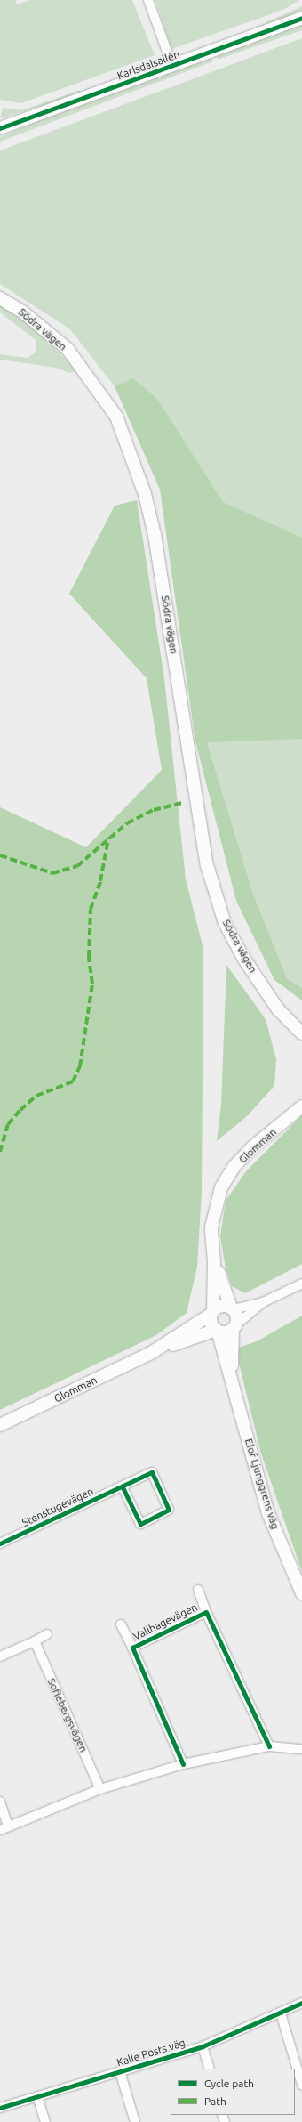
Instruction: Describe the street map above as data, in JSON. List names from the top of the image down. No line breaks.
{"streets":{"street":["Karlsdalsallén","Södra vägen","Glomman","Elof Ljunggrens väg","Stenstugevägen","Vallhagevägen","Sofiebergsvägen","Kalle Posts väg"]},"crossings":[["Glomman","Elof Ljunggrens väg"]],"legend":["Cycle path","Path"]}
